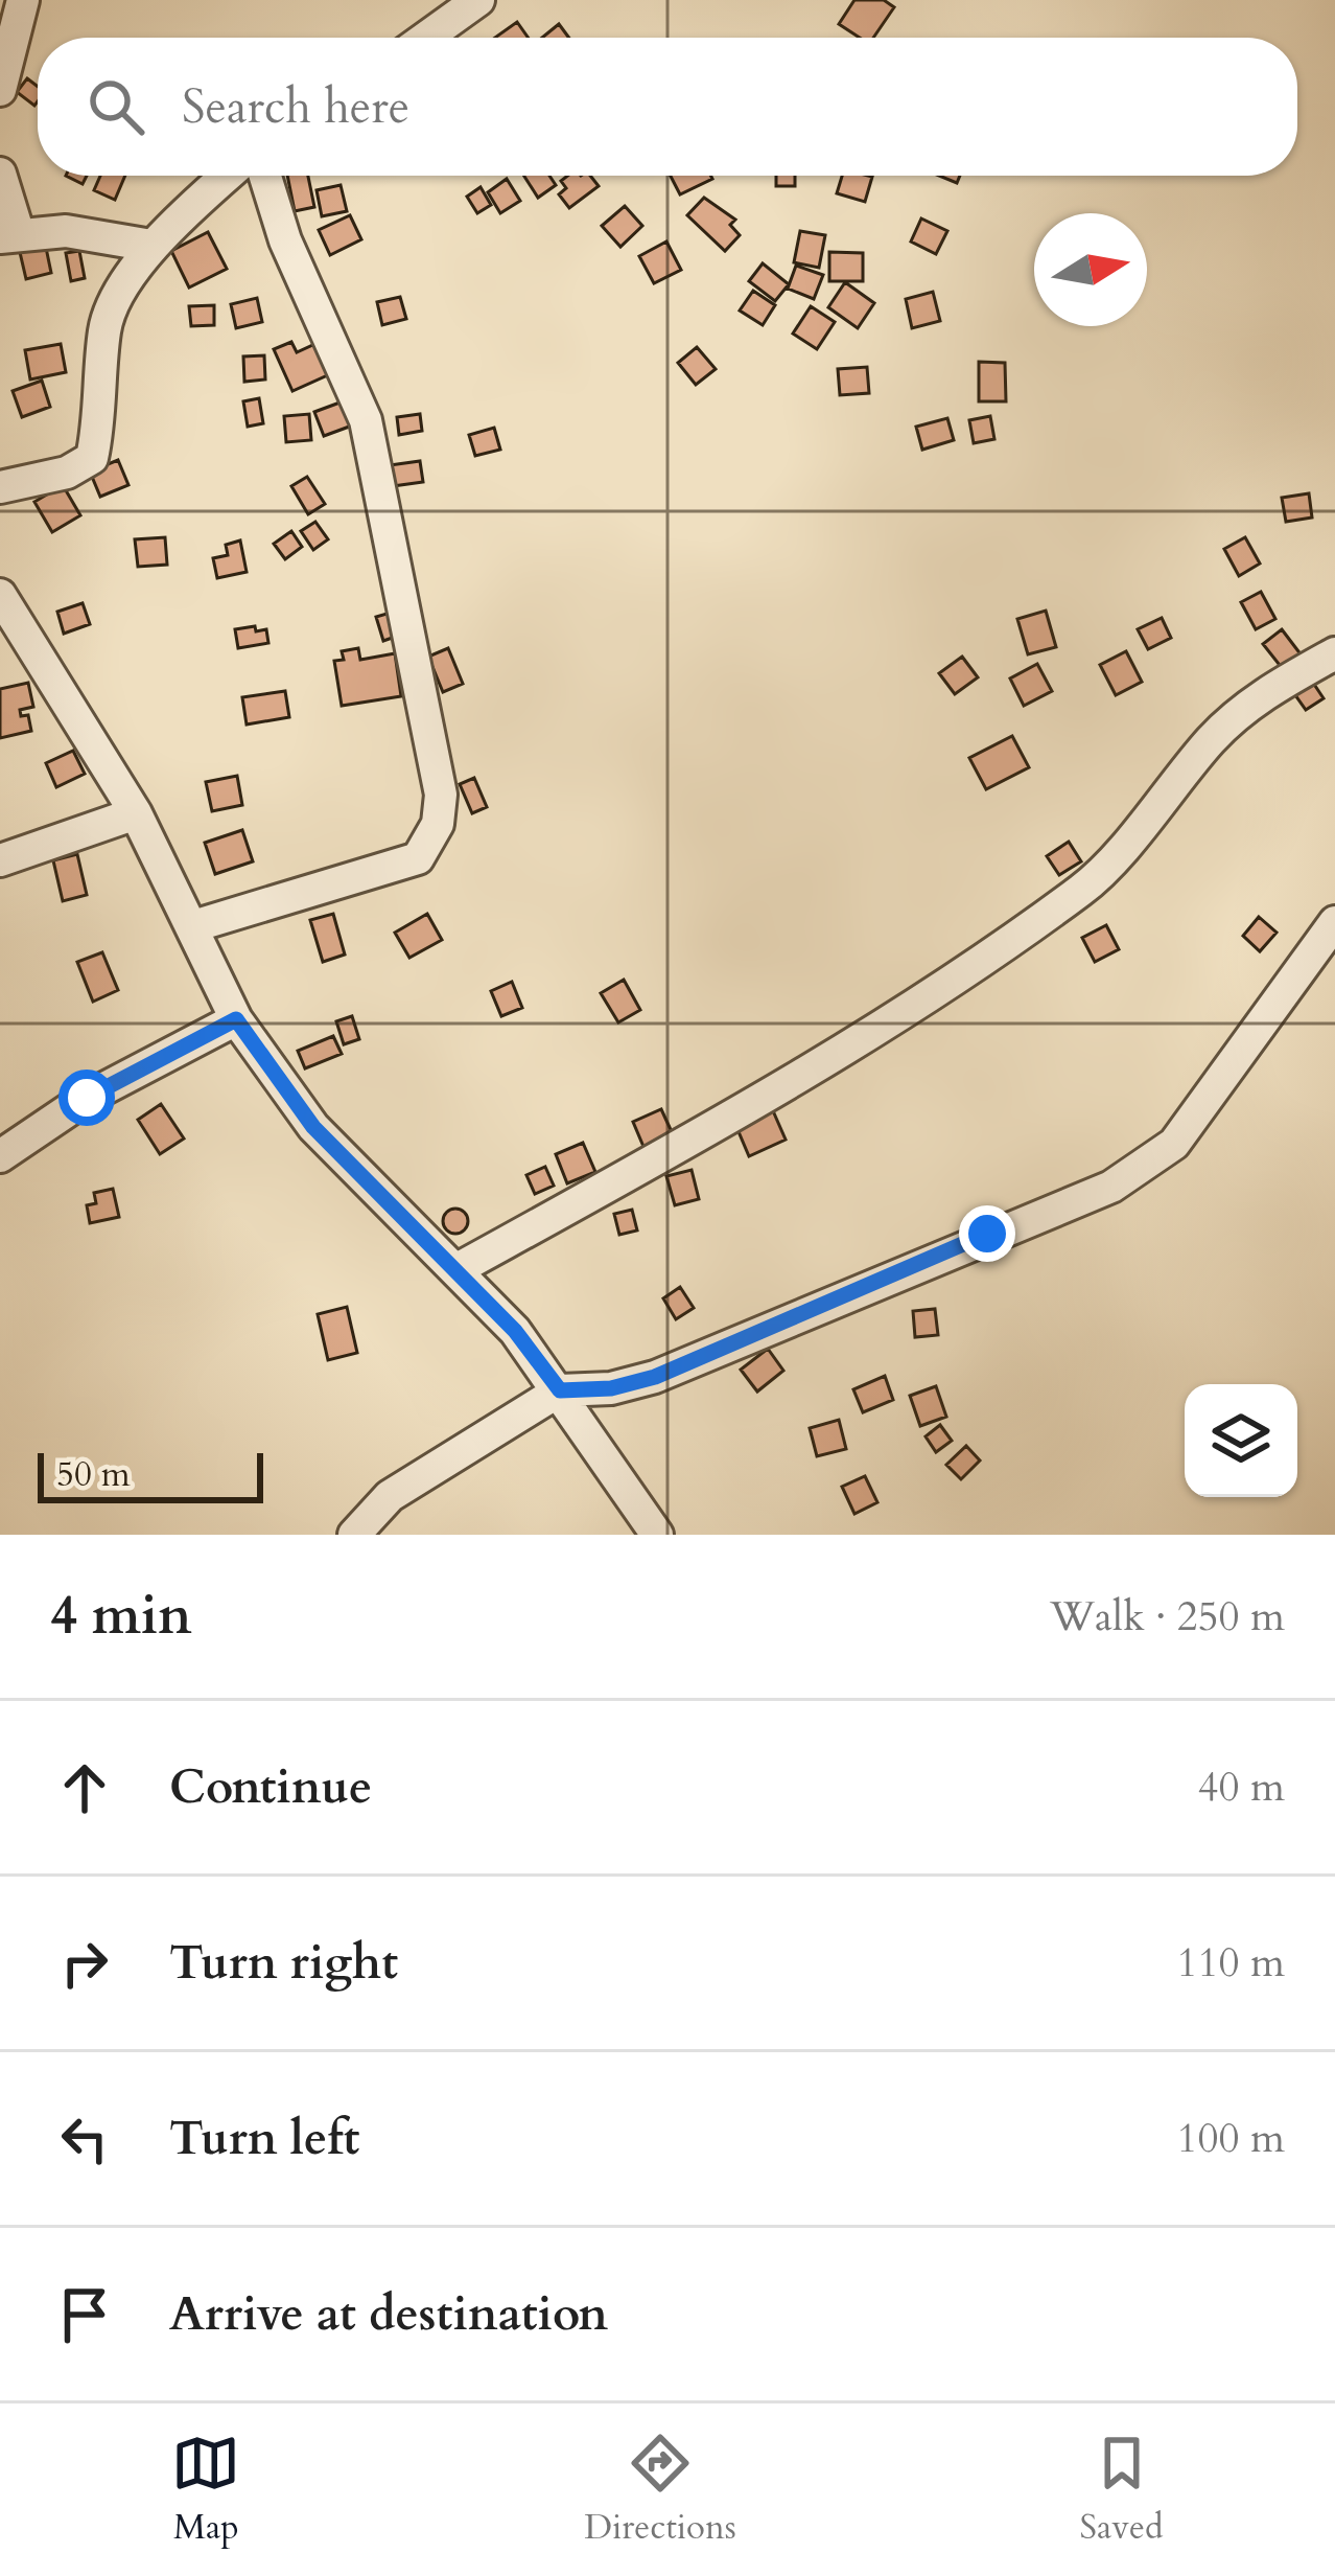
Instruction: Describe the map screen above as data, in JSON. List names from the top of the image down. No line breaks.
{"scale_bar":"50 m","north":"right","page":{"search":"Search here","scale":"50 m","heading":["4 min","Walk · 250 m"],"list":[["Continue","40 m"],["Turn right","110 m"],["Turn left","100 m"],"Arrive at destination"],"nav":["Map","Directions","Saved"]}}
